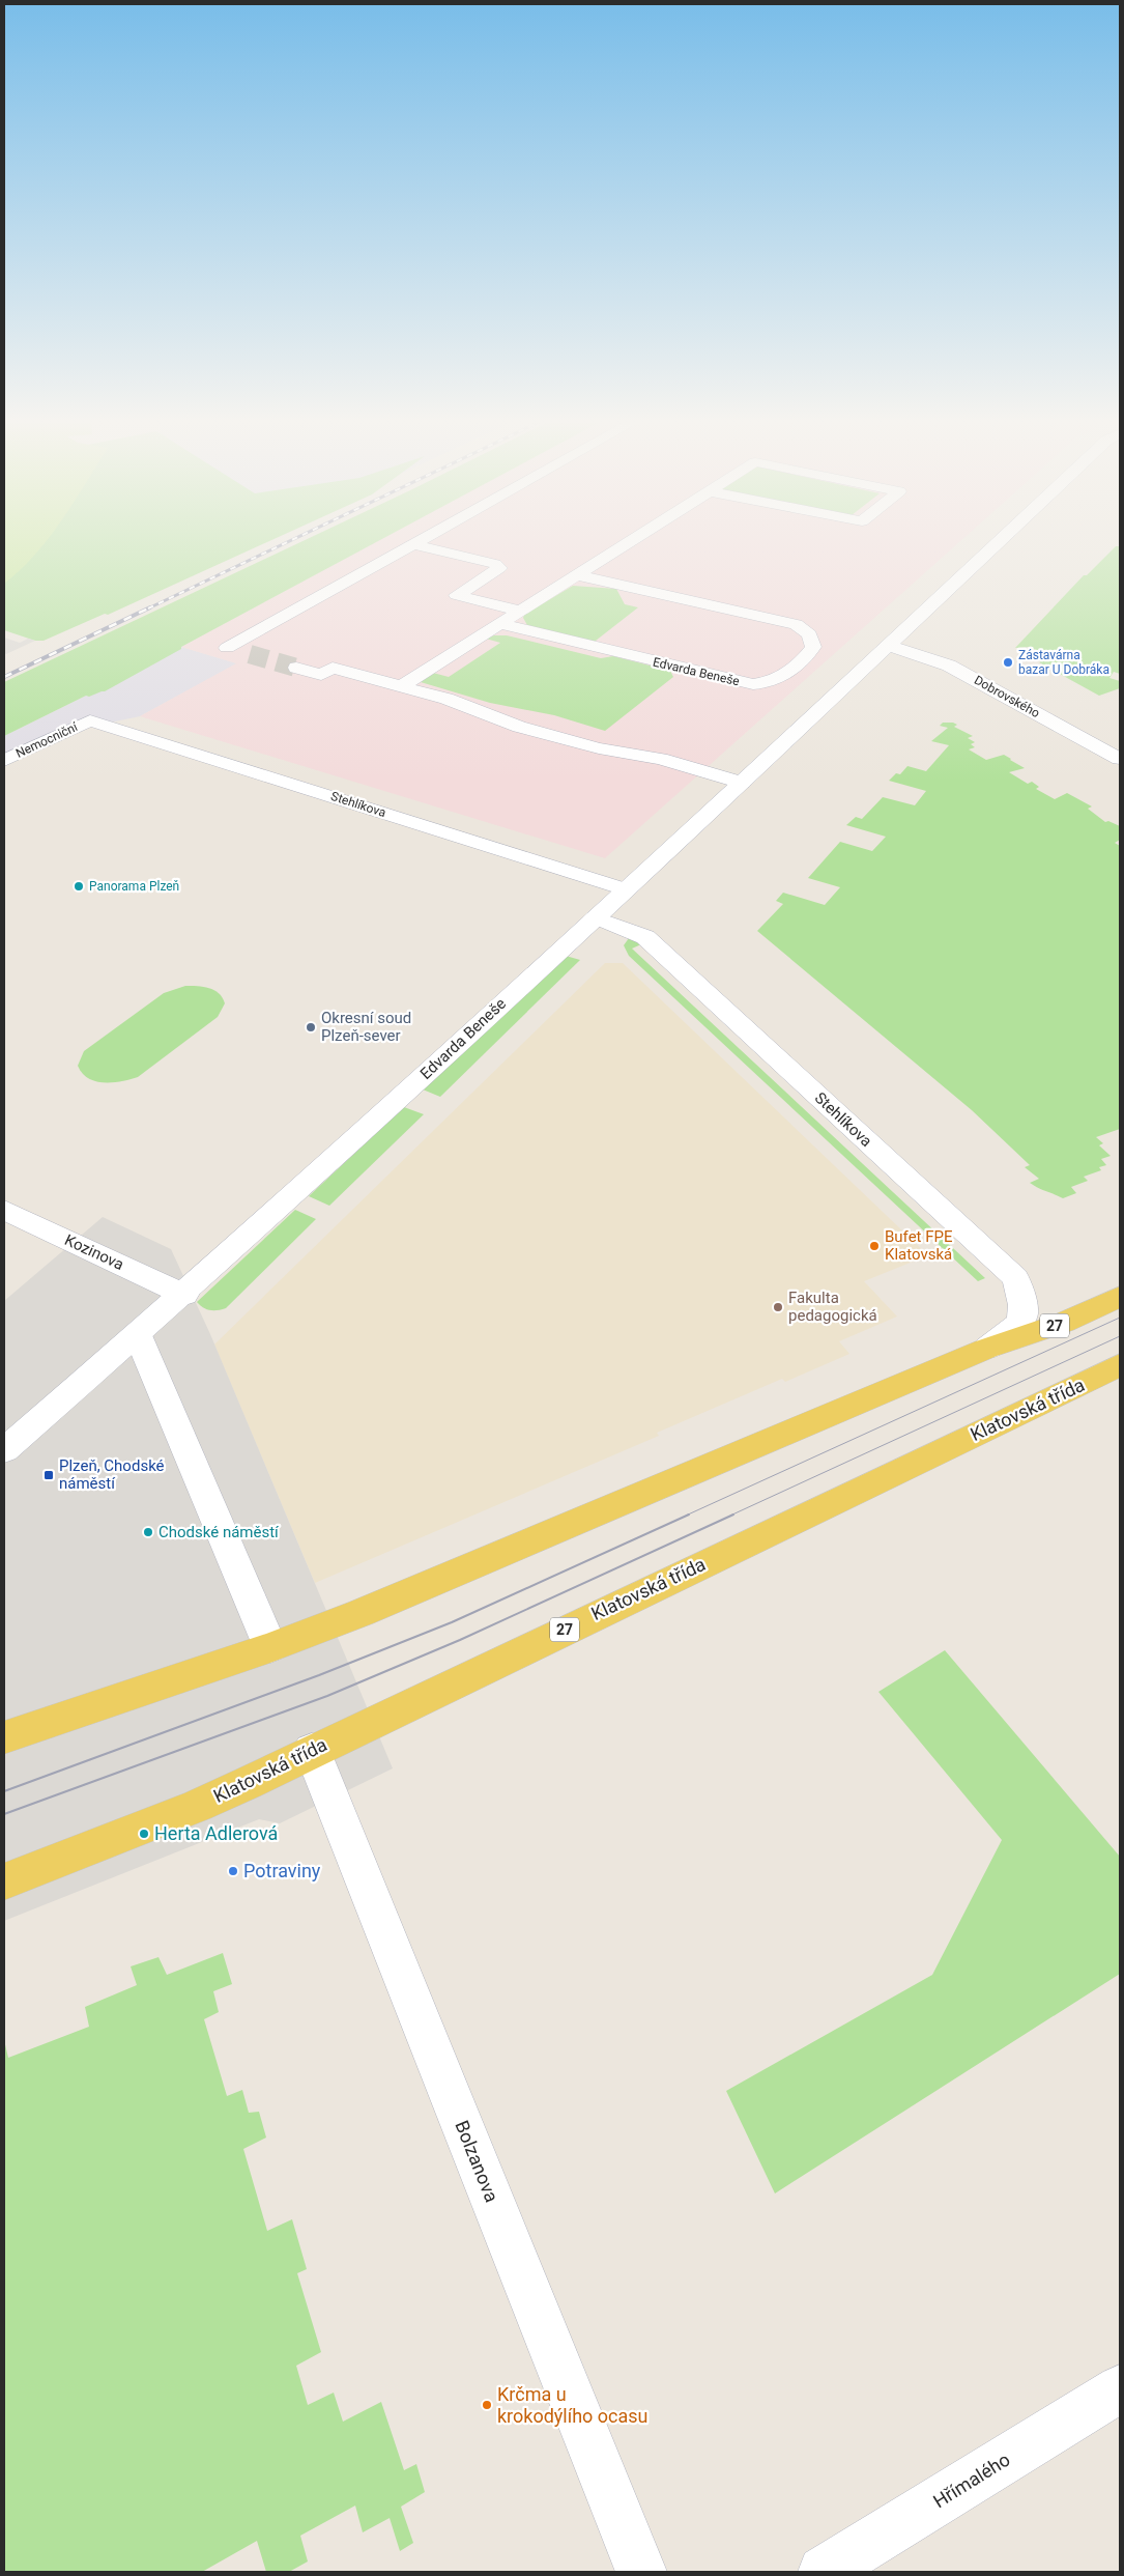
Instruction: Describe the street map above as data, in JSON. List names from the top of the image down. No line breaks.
{"streets":{"main road":["27","Klatovská třída"],"street":["Edvarda Beneše","Dobrovského","Nemocniční","Stehlíkova","Kozinova","Bolzanova","Hřímalého"]},"crossings":[["Edvarda Beneše","Dobrovského"],["Edvarda Beneše","Stehlíkova"],["Edvarda Beneše","Kozinova"],["Nemocniční","Stehlíkova"],["Stehlíkova","27"],["Klatovská třída","Bolzanova"]],"places":{"other":["Zástavárna bazar U Dobráka","Panorama Plzeň","Okresní soud Plzeň-sever","Bufet FPE Klatovská","Fakulta pedagogická","Chodské náměstí","Herta Adlerová","Potraviny","Krčma u krokodýlího ocasu"],"transit":["Plzeň, Chodské náměstí"]}}
